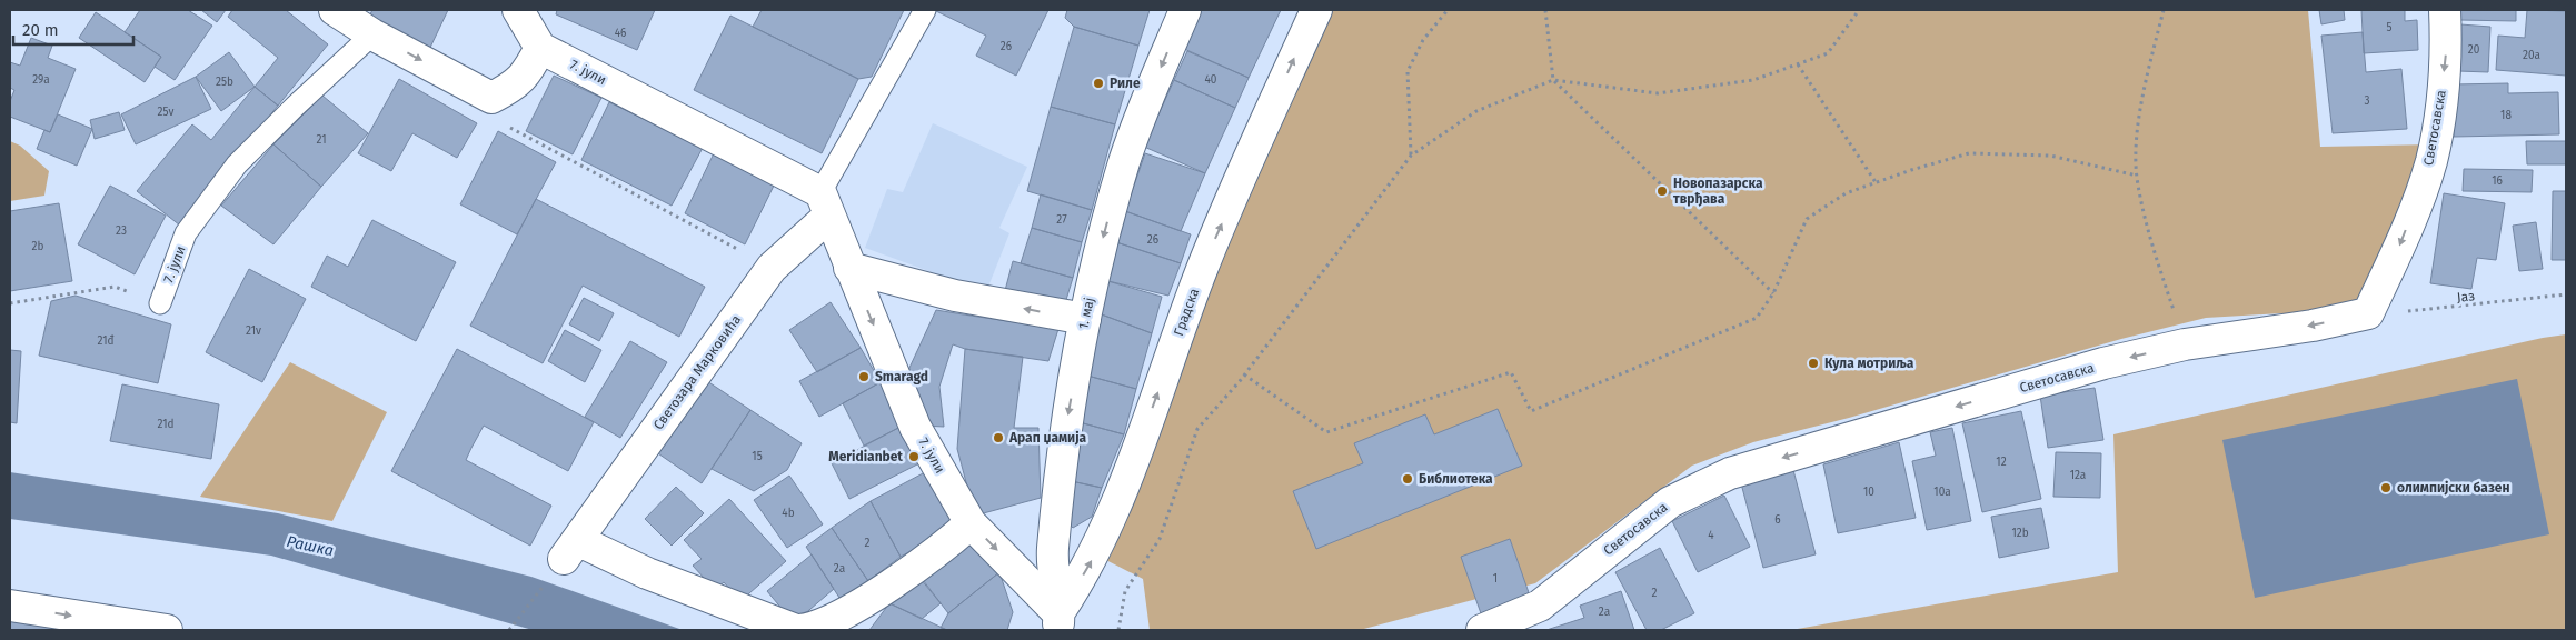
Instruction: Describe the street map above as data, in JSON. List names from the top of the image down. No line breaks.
{"streets":{"street":["7. јули","Светосавска","Градска","1. мај","Светозара Марковића"],"path":["Јаз"]},"crossings":[["7. јули","Градска"],["7. јули","1. мај"],["7. јули","Светозара Марковића"],["Светосавска","Јаз"],["Градска","1. мај"]],"one_way":["7. јули","Светосавска","Градска","1. мај"],"water":["Рашка"],"places":["Риле","Новопазарска тврђава","Кула мотриља","Smaragd","Арап џамија","Meridianbet","Библиотека","олимпијски базен"],"house_numbers":["5","46","26","20","20a","29a","40","25b","3","25v","18","21","16","27","23","26","2b","21v","21đ","21d","15","12","12a","10","10a","4b","6","12b","4","2","2a","1","2","2a"],"scale_bar":"20 m"}
